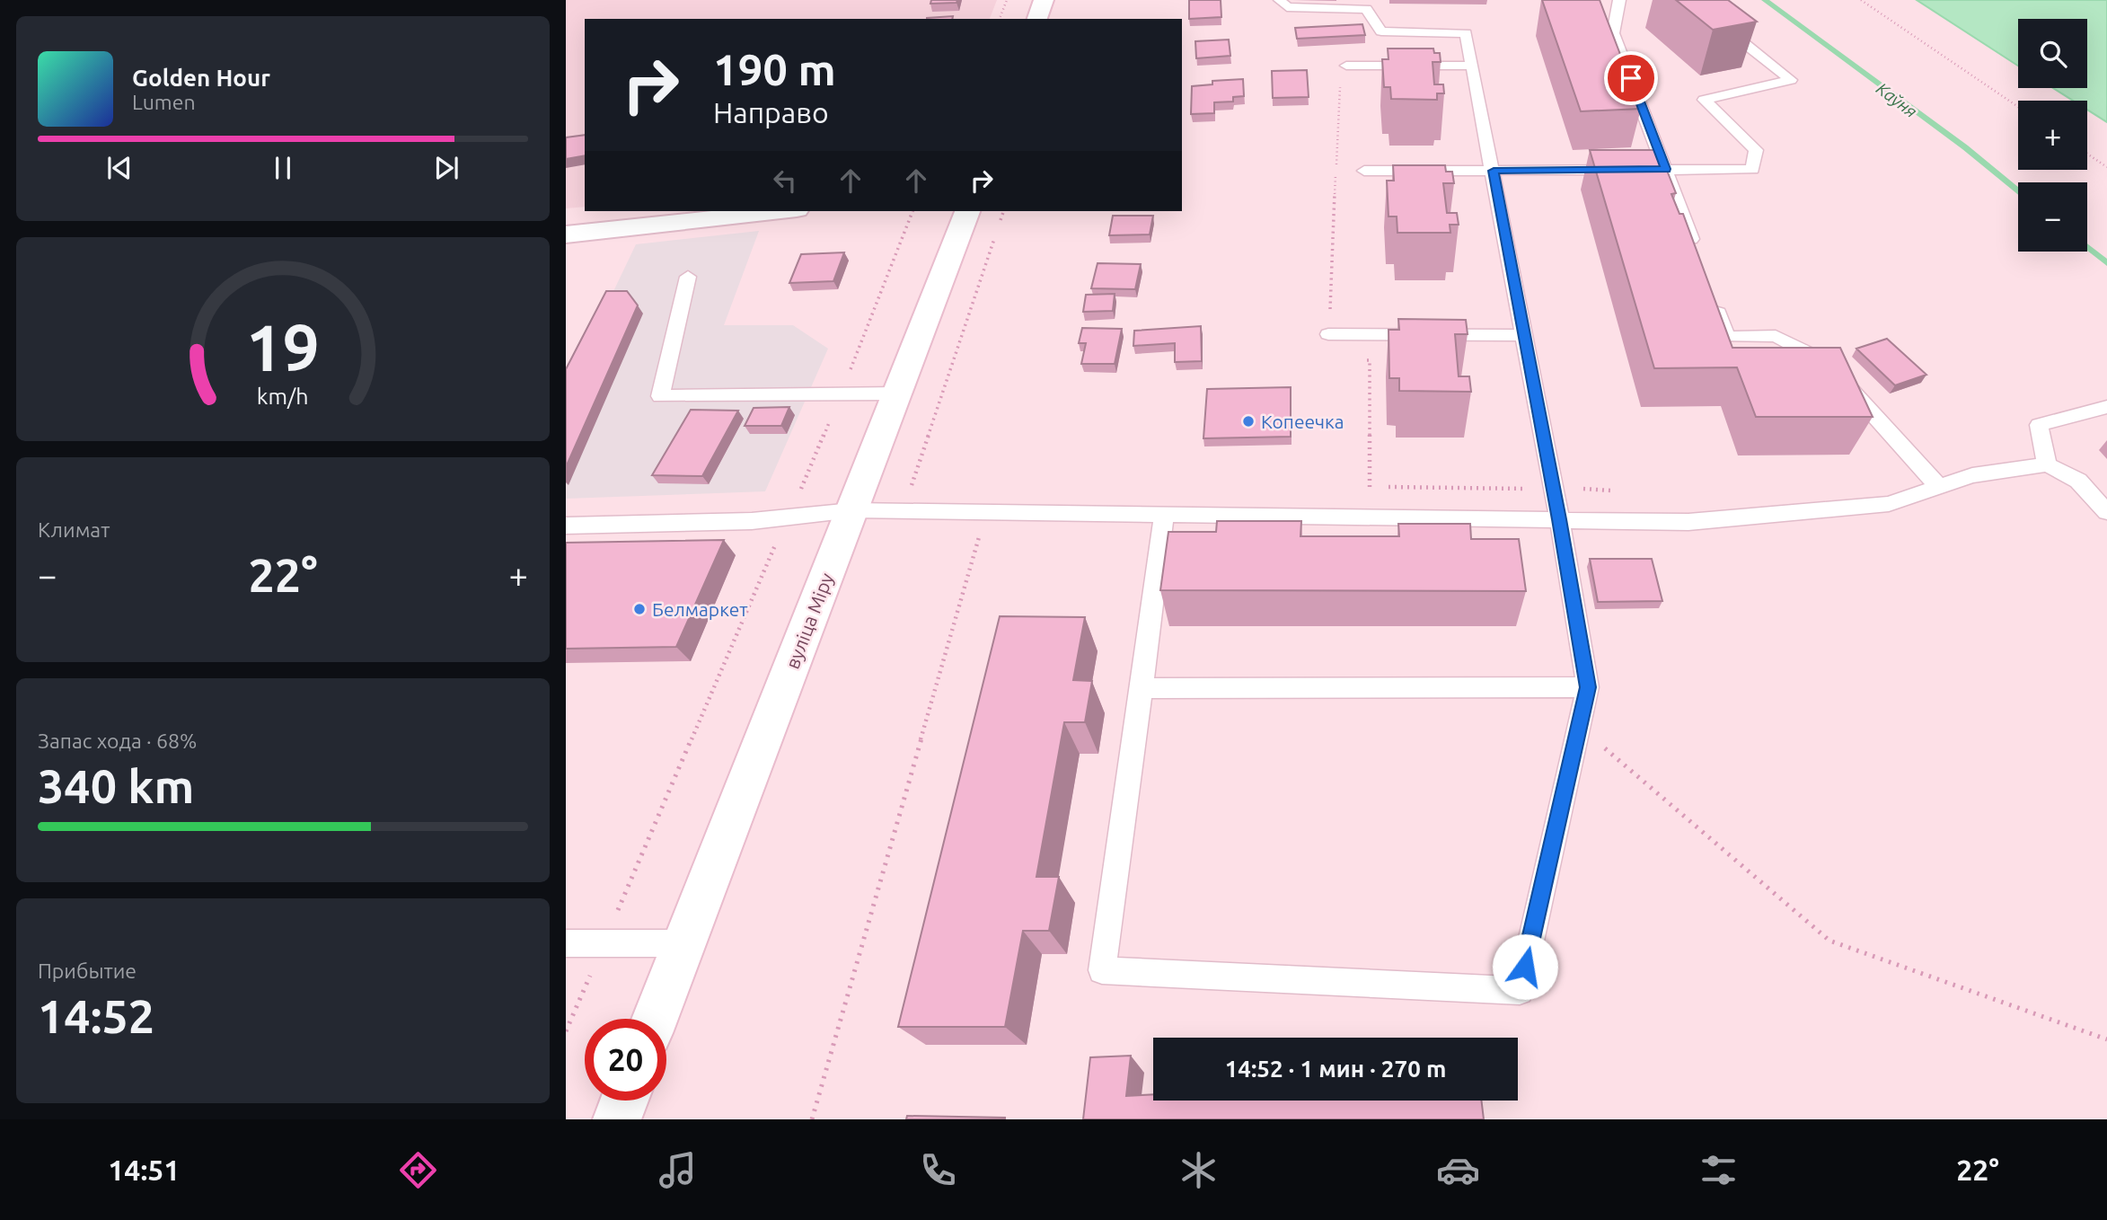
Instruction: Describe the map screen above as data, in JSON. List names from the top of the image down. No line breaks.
{"streets":{"main road":["вуліца Міру"]},"water":["Каўня"],"places":["Копеечка","Белмаркет"],"page":{"map_buttons":["+","−"],"turn":["190 m","Направо"],"song":["Golden Hour","Lumen"],"tile":["Климат",["Запас хода · 68%","340 km"],["Прибытие","14:52"]],"heat":["−","22°","+"],"limit":"20","trip":"14:52 · 1 мин · 270 m","tabs":["14:51","22°"],"gauge":["19","km/h"]}}
